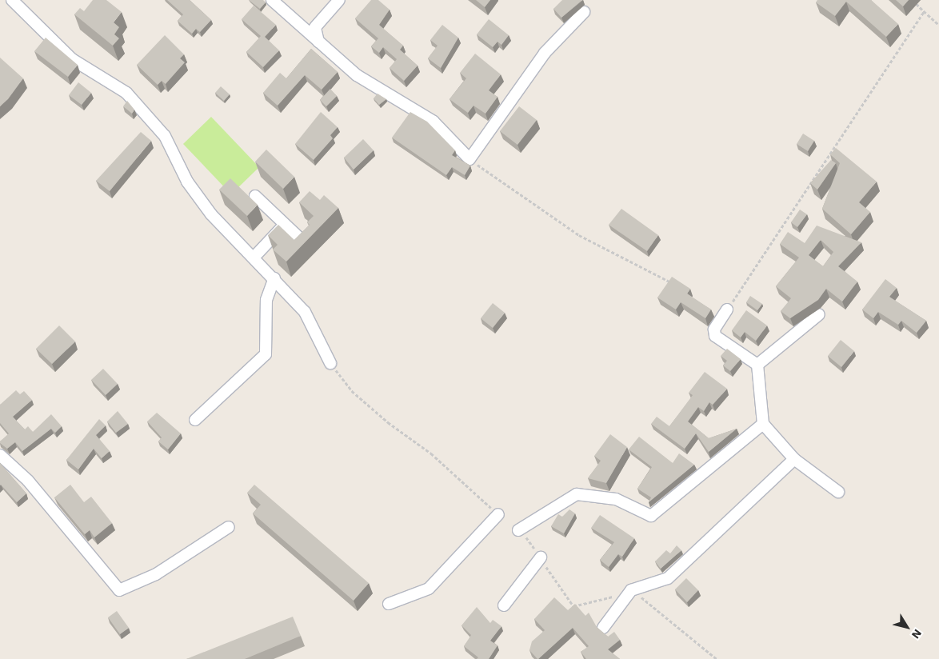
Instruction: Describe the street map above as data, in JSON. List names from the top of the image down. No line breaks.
{"north":"bottom right"}
